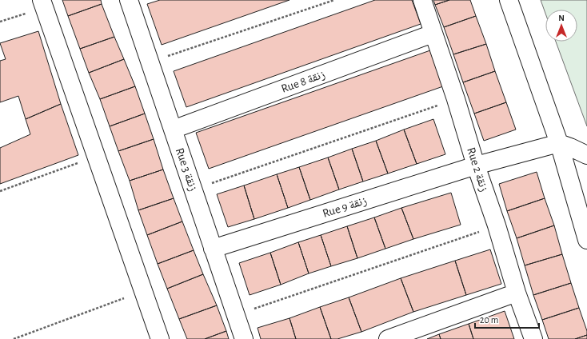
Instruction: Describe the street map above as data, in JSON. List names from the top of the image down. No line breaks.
{"streets":{"street":["Rue 8 زنقة","Rue 3 زنقة","Rue 2 زنقة","Rue 9 زنقة"]},"crossings":[["Rue 8 زنقة","Rue 3 زنقة"],["Rue 8 زنقة","Rue 2 زنقة"],["Rue 3 زنقة","Rue 9 زنقة"],["Rue 2 زنقة","Rue 9 زنقة"]],"scale_bar":"20 m","north":"top"}
